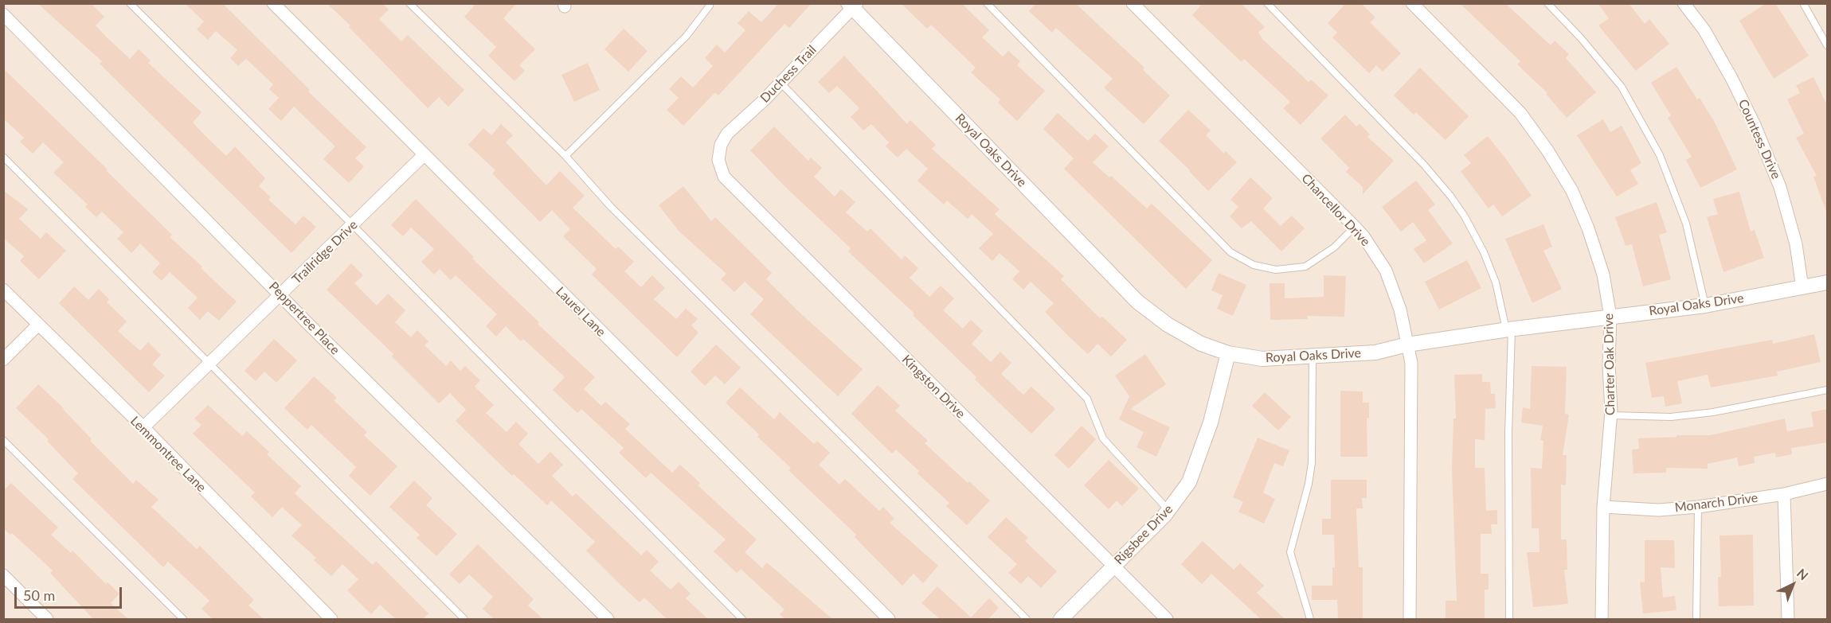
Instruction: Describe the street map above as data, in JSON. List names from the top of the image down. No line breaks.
{"streets":{"street":["Duchess Trail","Countess Drive","Royal Oaks Drive","Chancellor Drive","Trailridge Drive","Laurel Lane","Peppertree Place","Charter Oak Drive","Kingston Drive","Lemmontree Lane","Monarch Drive","Rigsbee Drive"]},"crossings":[["Duchess Trail","Royal Oaks Drive"],["Duchess Trail","Kingston Drive"],["Countess Drive","Royal Oaks Drive"],["Royal Oaks Drive","Chancellor Drive"],["Royal Oaks Drive","Charter Oak Drive"],["Royal Oaks Drive","Rigsbee Drive"],["Trailridge Drive","Laurel Lane"],["Trailridge Drive","Peppertree Place"],["Trailridge Drive","Lemmontree Lane"],["Charter Oak Drive","Monarch Drive"],["Kingston Drive","Rigsbee Drive"]],"scale_bar":"50 m","north":"top right"}
